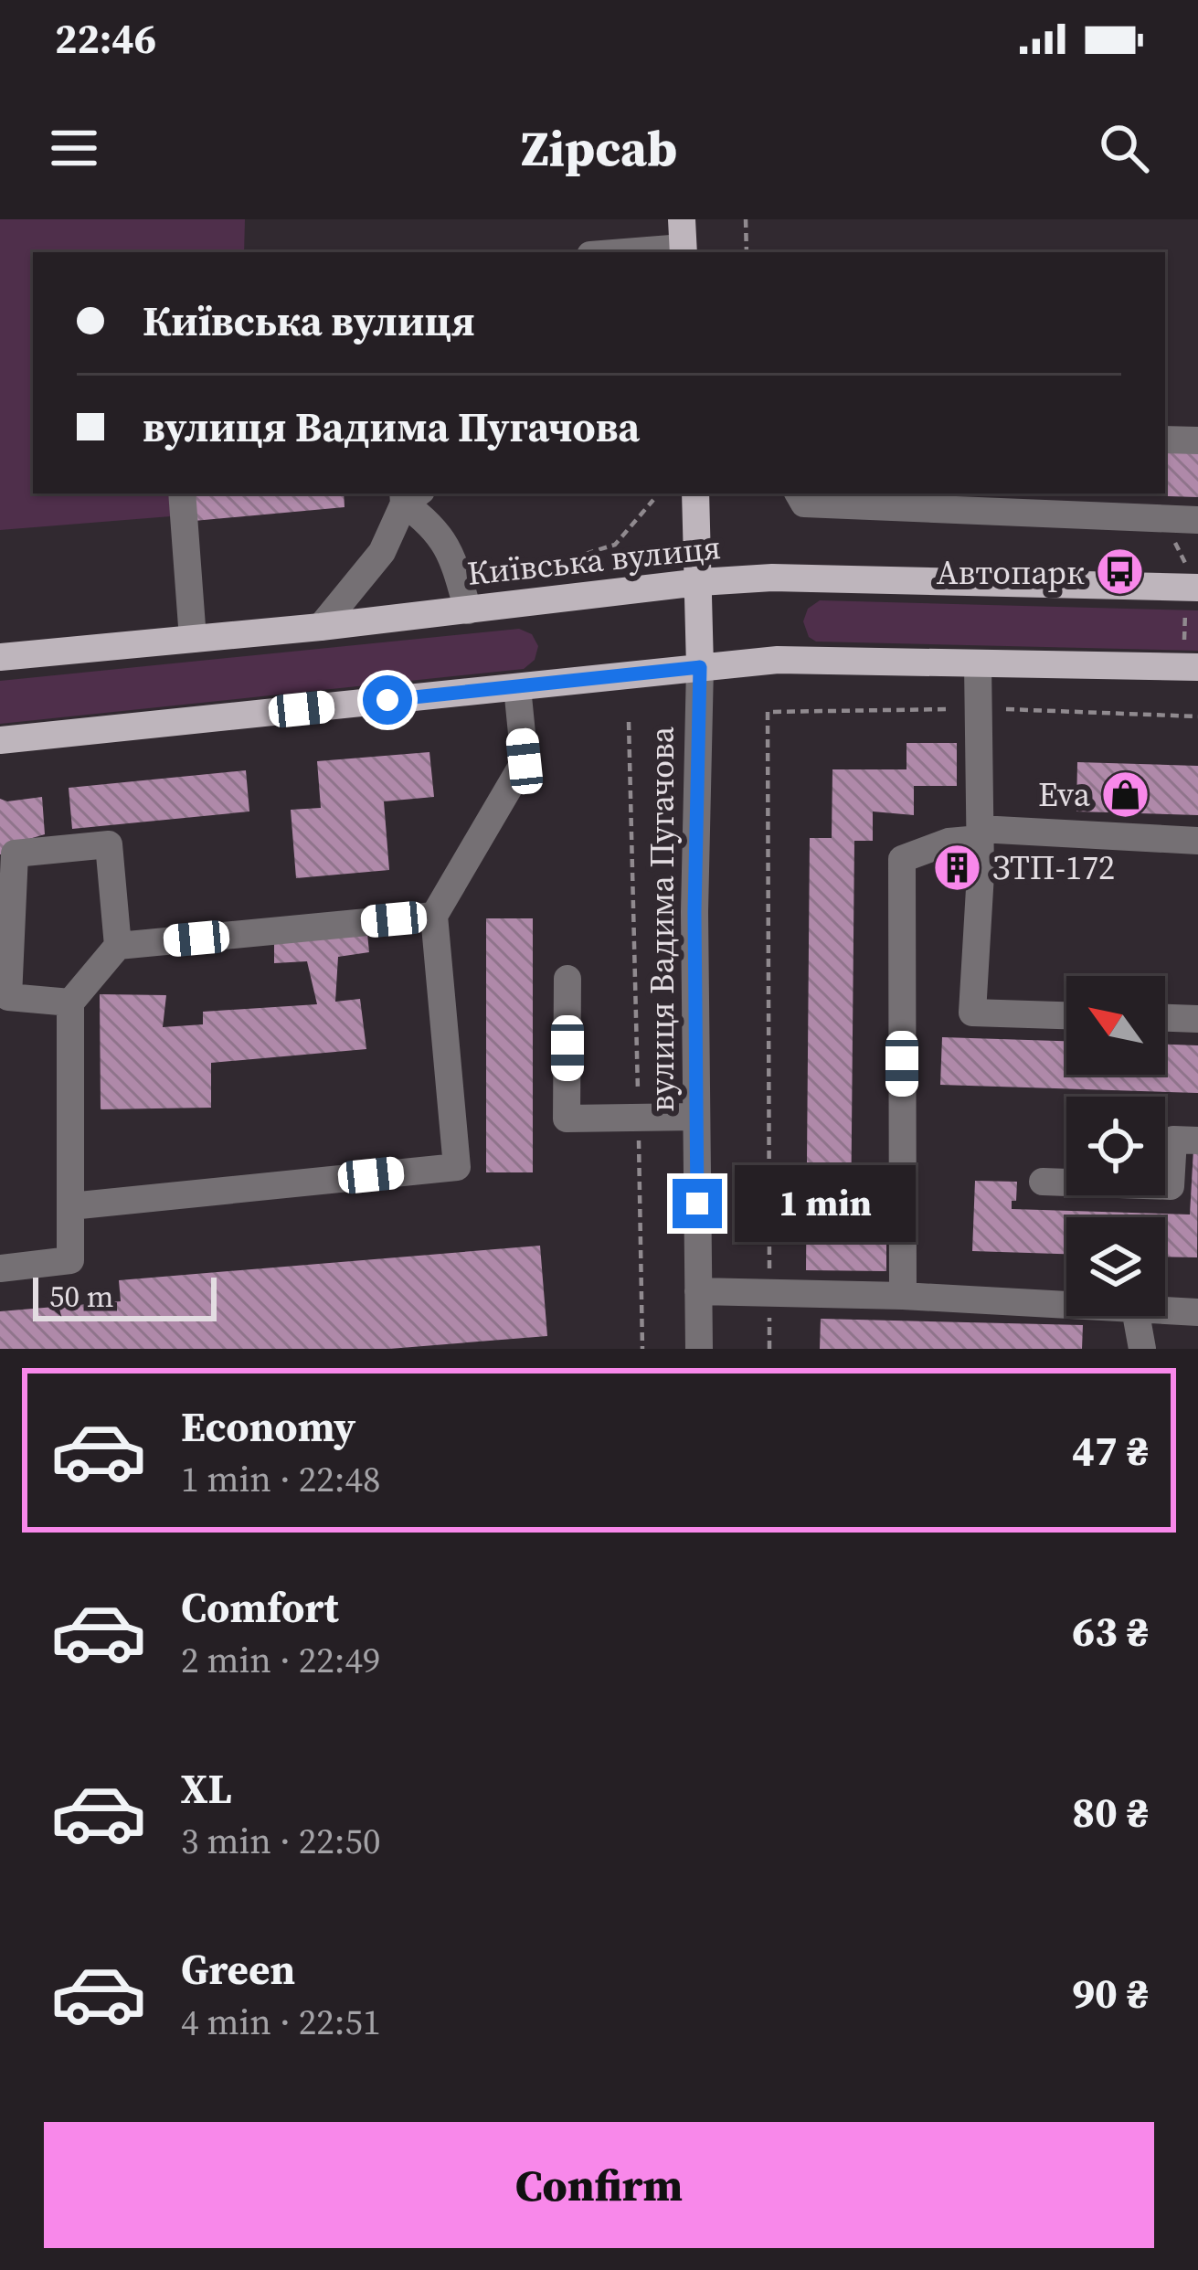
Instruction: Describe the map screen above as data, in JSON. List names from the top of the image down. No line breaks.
{"streets":{"main road":["Київська вулиця","вулиця Вадима Пугачова"]},"crossings":[["Київська вулиця","вулиця Вадима Пугачова"]],"places":{"bus stop":["Автопарк"],"shop":["Eva"],"building":["ЗТП-172"]},"scale_bar":"50 m","north":"top left","page":{"status":"22:46","header":"Zipcab","banner":["Київська вулиця","вулиця Вадима Пугачова"],"bubble":"1 min","scale":"50 m","list":[{"name":"Economy","note":"1 min · 22:48","value":"47 ₴"},{"name":"Comfort","note":"2 min · 22:49","value":"63 ₴"},{"name":"XL","note":"3 min · 22:50","value":"80 ₴"},{"name":"Green","note":"4 min · 22:51","value":"90 ₴"}],"buttons":"Confirm"}}
